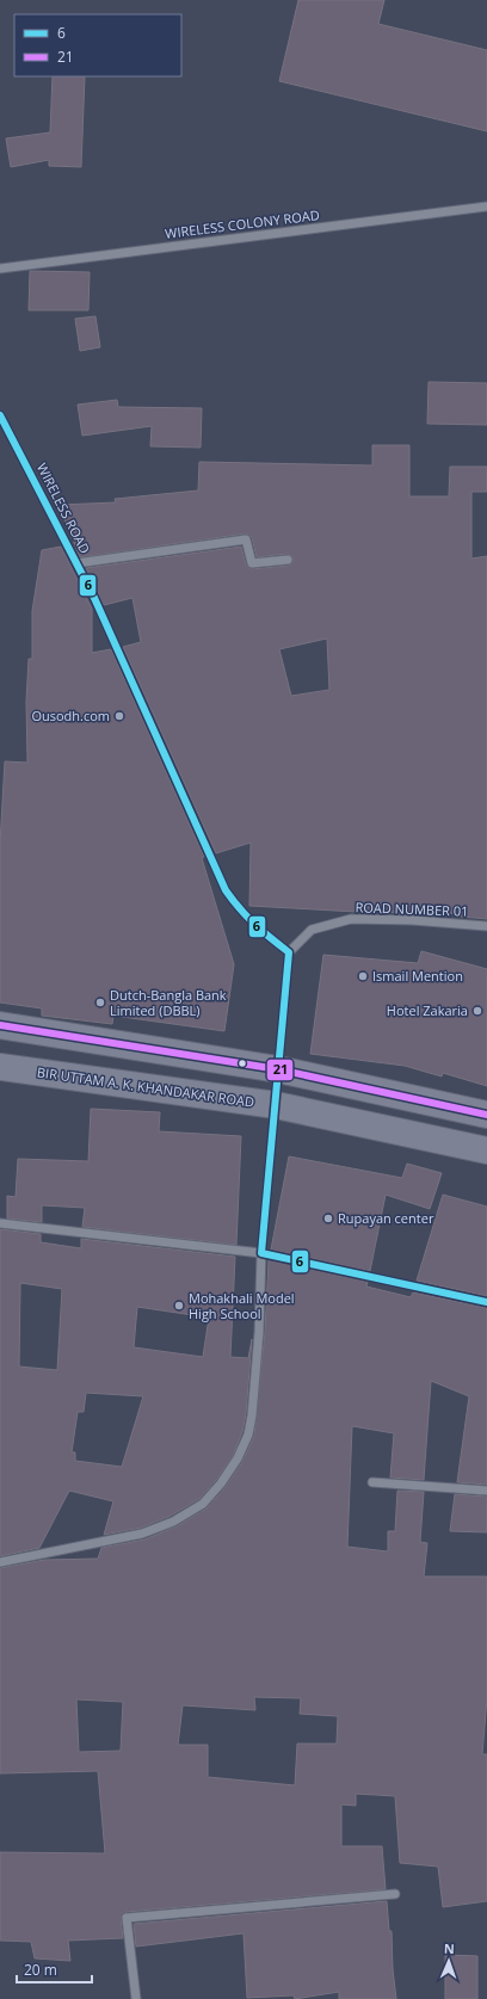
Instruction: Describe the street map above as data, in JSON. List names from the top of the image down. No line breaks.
{"streets":{"main road":["BIR UTTAM A. K. KHANDAKAR ROAD"],"street":["WIRELESS COLONY ROAD","WIRELESS ROAD","ROAD NUMBER 01"]},"crossings":[["WIRELESS ROAD","ROAD NUMBER 01"]],"places":["Ousodh.com","Ismail Mention","Dutch-Bangla Bank Limited (DBBL)","Hotel Zakaria","Rupayan center","Mohakhali Model High School"],"lines":["transit line 6","transit line 21"],"legend":["6","21"],"scale_bar":"20 m","north":"top"}
